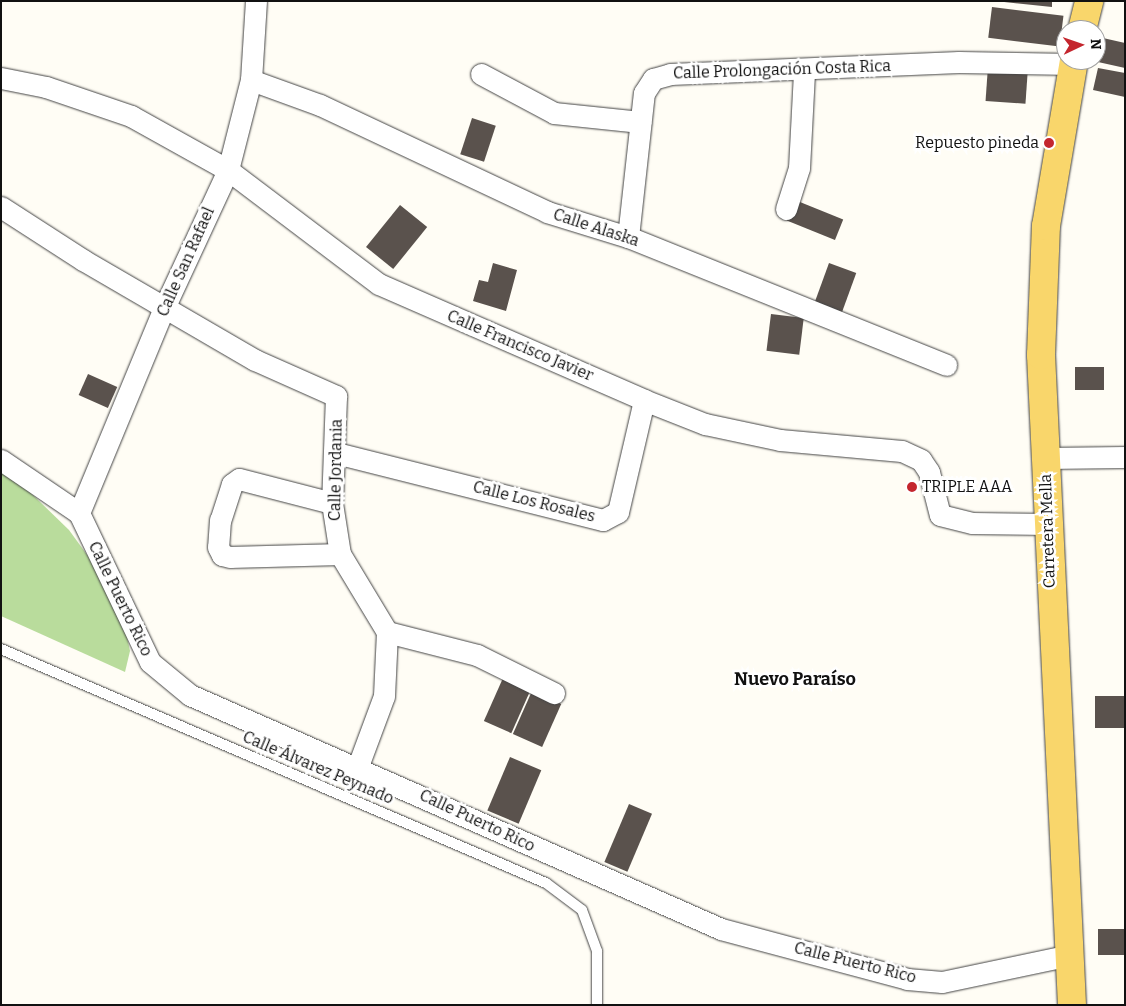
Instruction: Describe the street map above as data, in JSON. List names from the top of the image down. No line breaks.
{"streets":{"main road":["Carretera Mella"],"street":["Calle Prolongación Costa Rica","Calle Alaska","Calle San Rafael","Calle Francisco Javier","Calle Jordania","Calle Los Rosales","Calle Puerto Rico"],"lane":["Calle Álvarez Peynado"]},"crossings":[["Calle Prolongación Costa Rica","Calle Alaska"],["Calle Alaska","Calle San Rafael"],["Calle San Rafael","Calle Francisco Javier"],["Calle San Rafael","Calle Jordania"],["Calle San Rafael","Calle Puerto Rico"],["Calle Francisco Javier","Calle Los Rosales"],["Calle Francisco Javier","Carretera Mella"],["Calle Jordania","Calle Los Rosales"],["Carretera Mella","Calle Puerto Rico"]],"districts":["Nuevo Paraíso"],"places":["Repuesto pineda","TRIPLE AAA"],"north":"right"}
